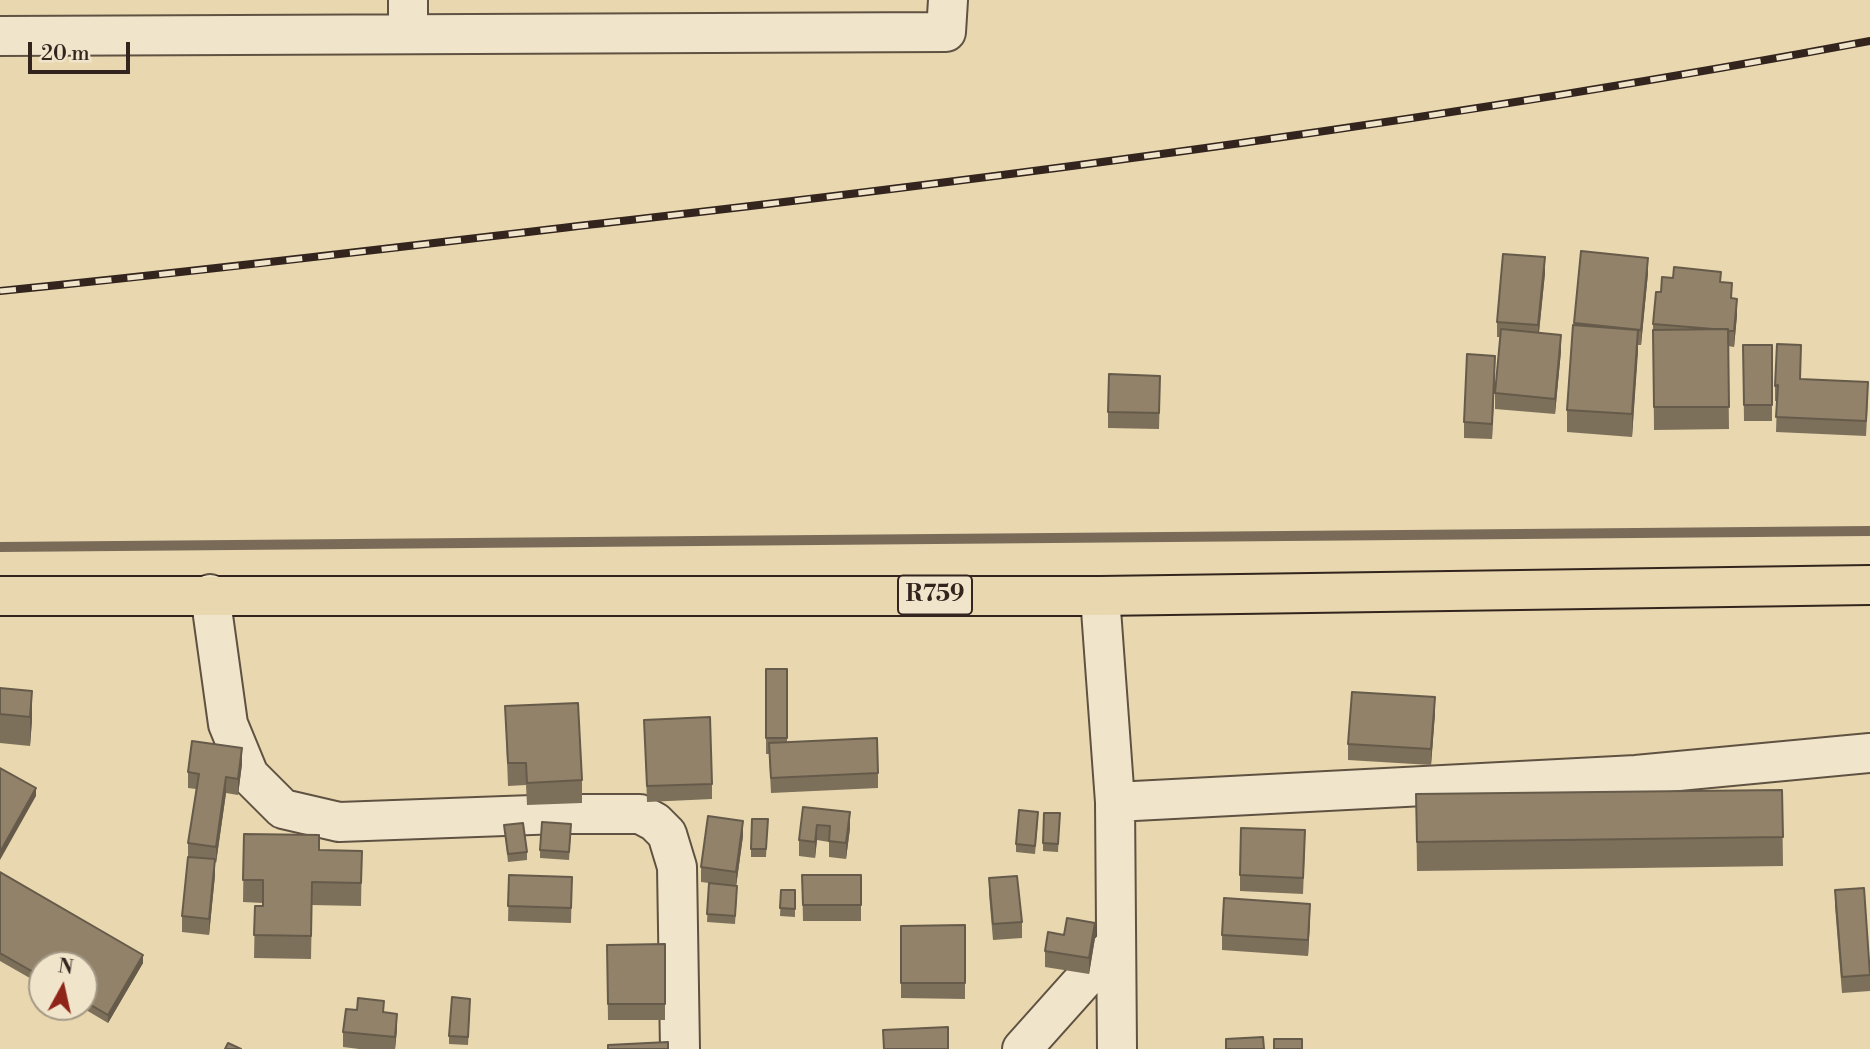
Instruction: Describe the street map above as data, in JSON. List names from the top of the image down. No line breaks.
{"streets":{"main road":["R759"]},"scale_bar":"20 m","north":"top"}
